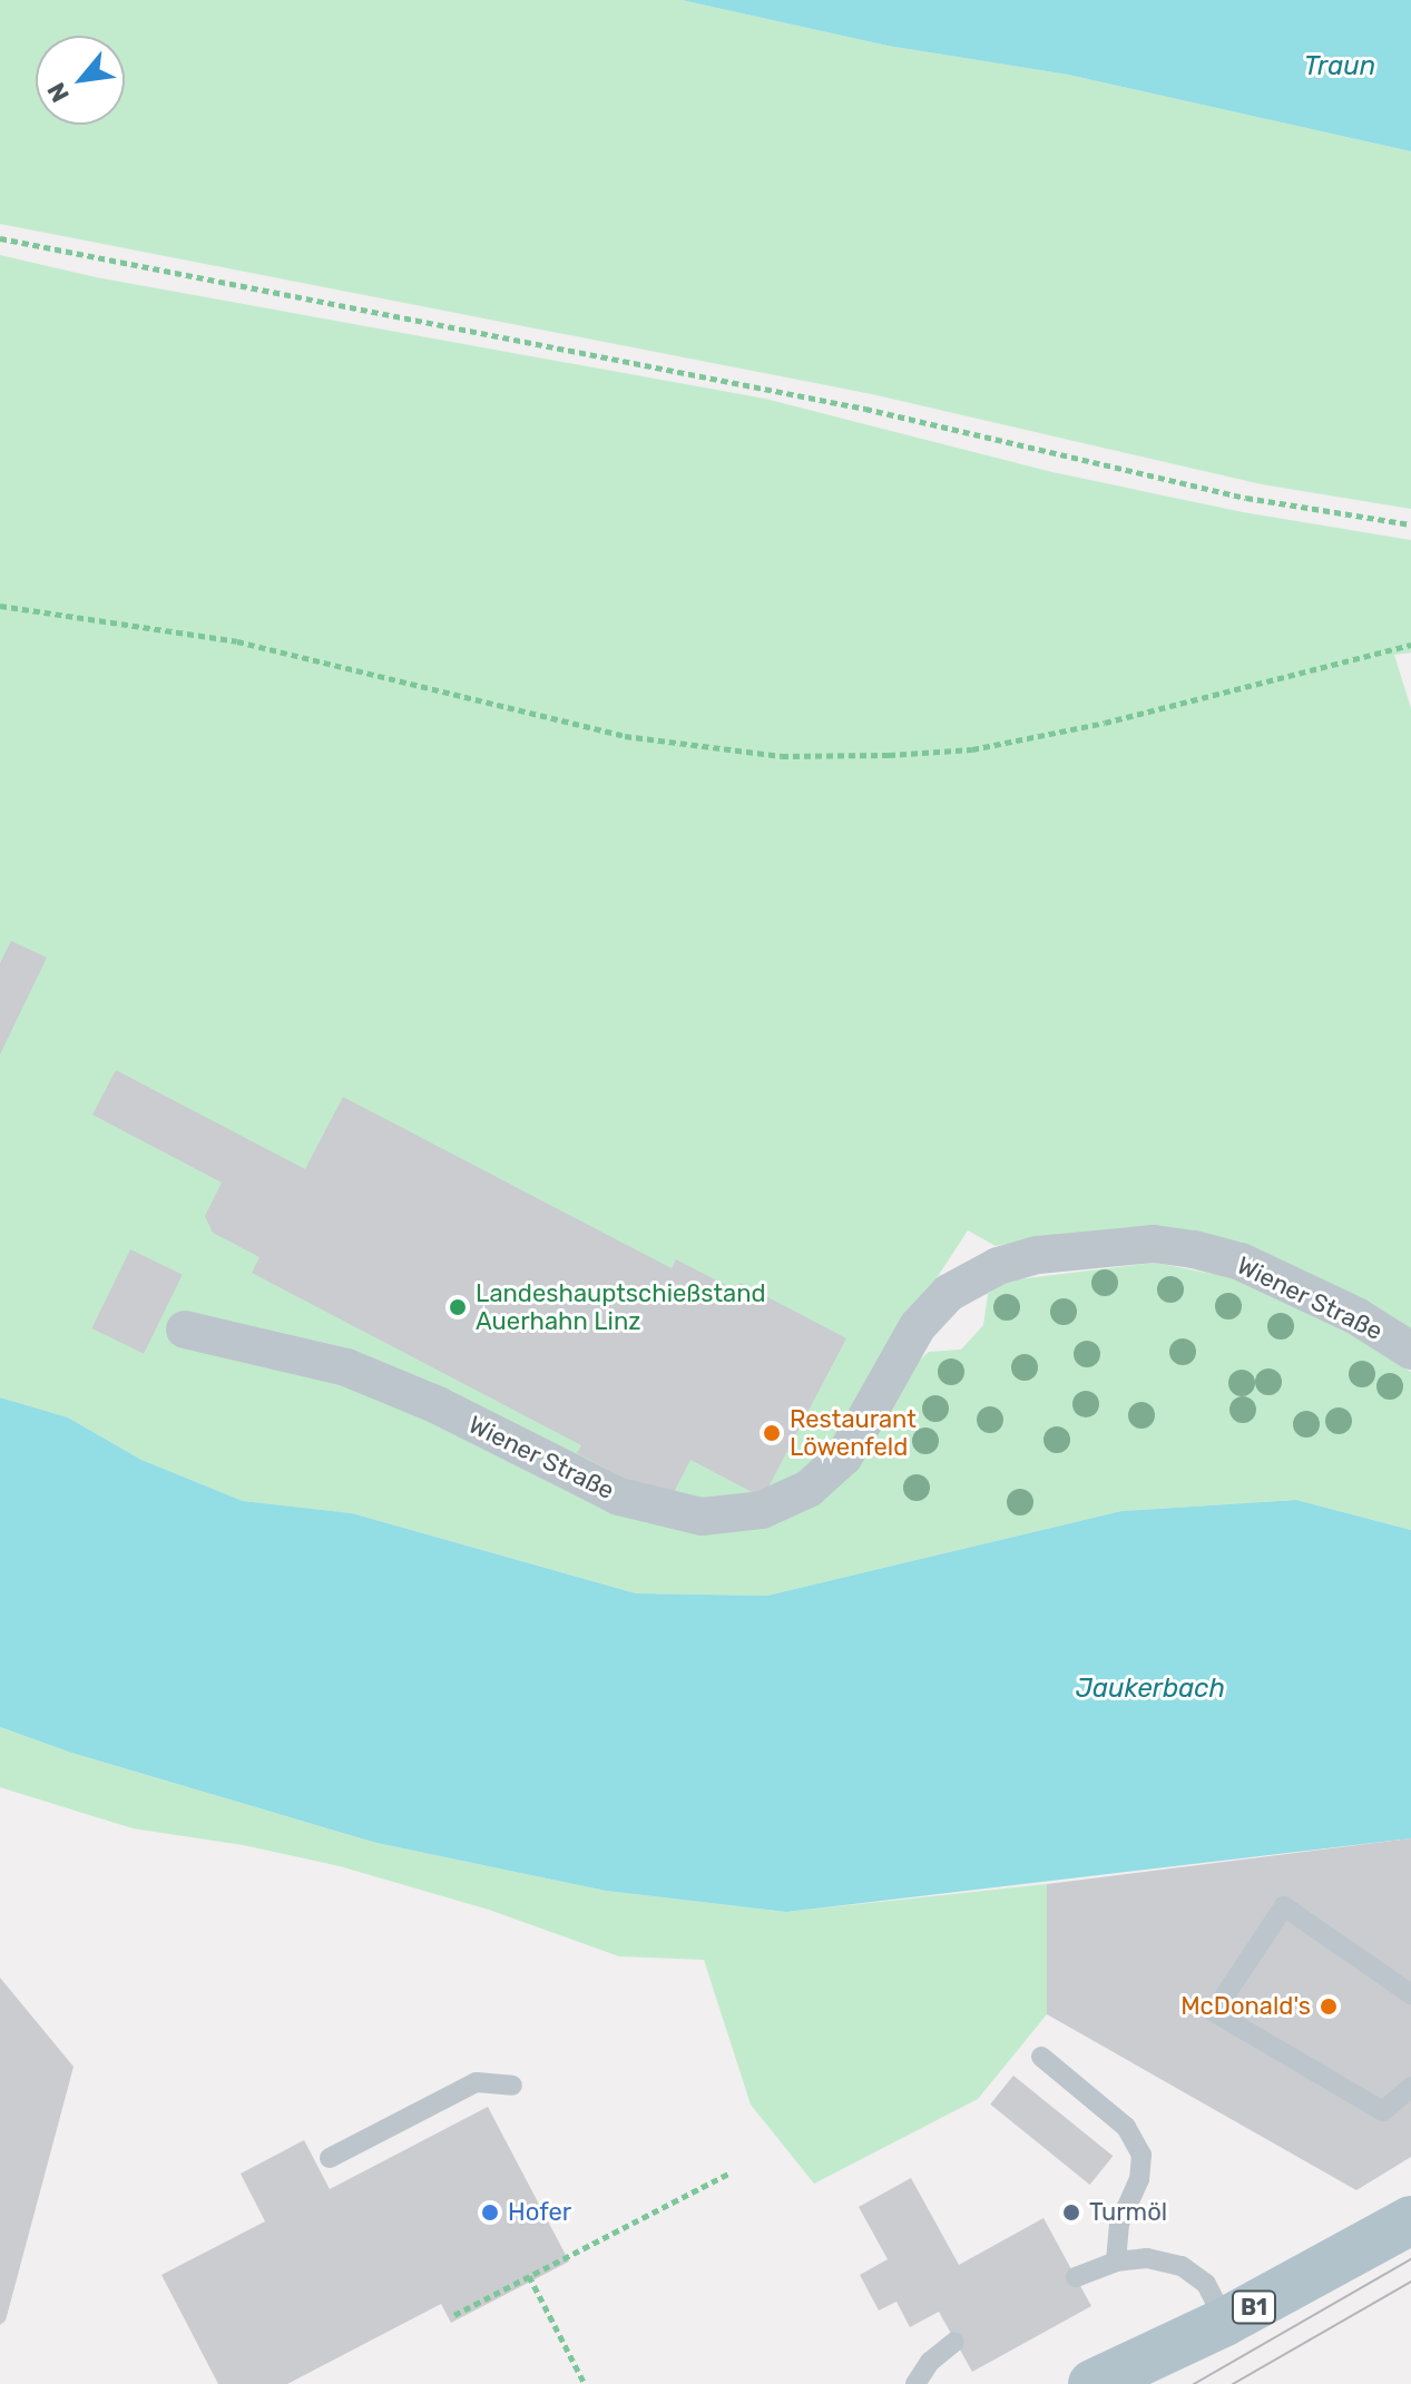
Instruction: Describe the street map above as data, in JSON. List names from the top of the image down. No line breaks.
{"streets":{"main road":["B1"],"street":["Wiener Straße"]},"water":["Traun","Jaukerbach"],"places":["Landeshauptschießstand Auerhahn Linz","Restaurant Löwenfeld","McDonald's","Hofer","Turmöl"],"north":"bottom left"}
